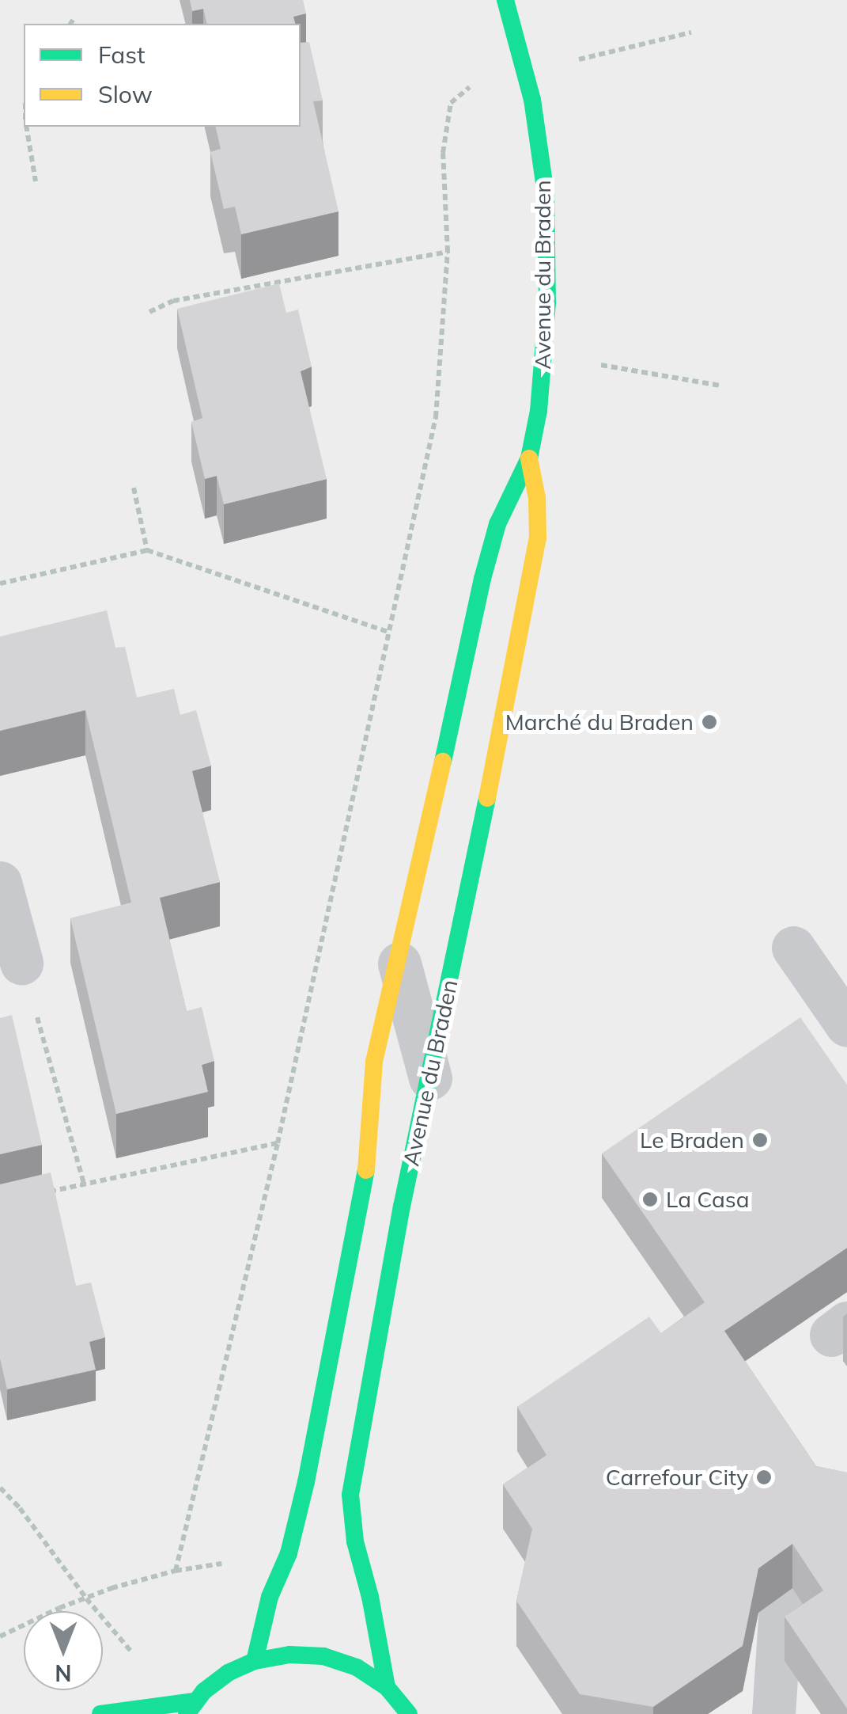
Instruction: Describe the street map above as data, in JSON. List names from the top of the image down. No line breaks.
{"streets":{"street":["Avenue du Braden"]},"places":["Marché du Braden","Le Braden","La Casa","Carrefour City"],"legend":["Fast","Slow"],"north":"bottom"}
